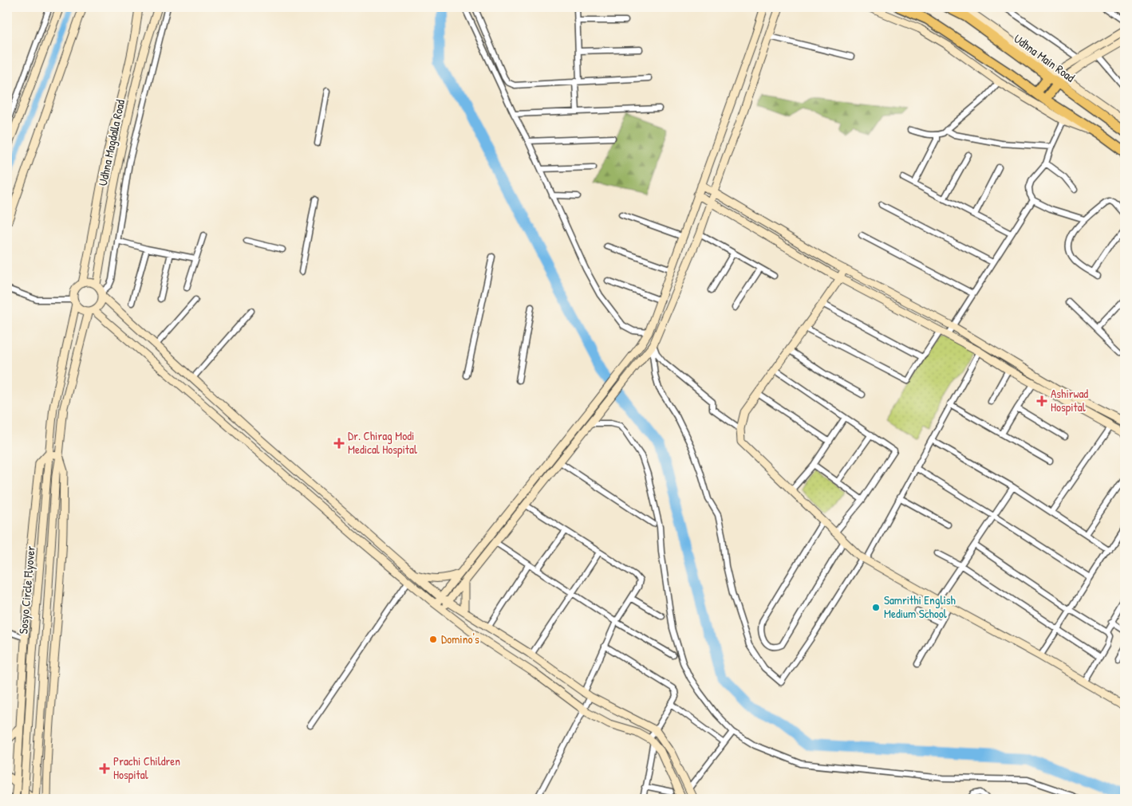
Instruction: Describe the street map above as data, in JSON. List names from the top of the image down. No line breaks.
{"streets":{"highway":["Udhna Main Road"],"street":["Udhna Magdalla Road","Sosyo Circle Flyover"]},"crossings":[["Udhna Magdalla Road","Sosyo Circle Flyover"]],"places":{"health":["Ashirwad Hospital","Dr. Chirag Modi Medical Hospital","Prachi Children Hospital"],"other":["Samrithi English Medium School","Domino's"]}}
